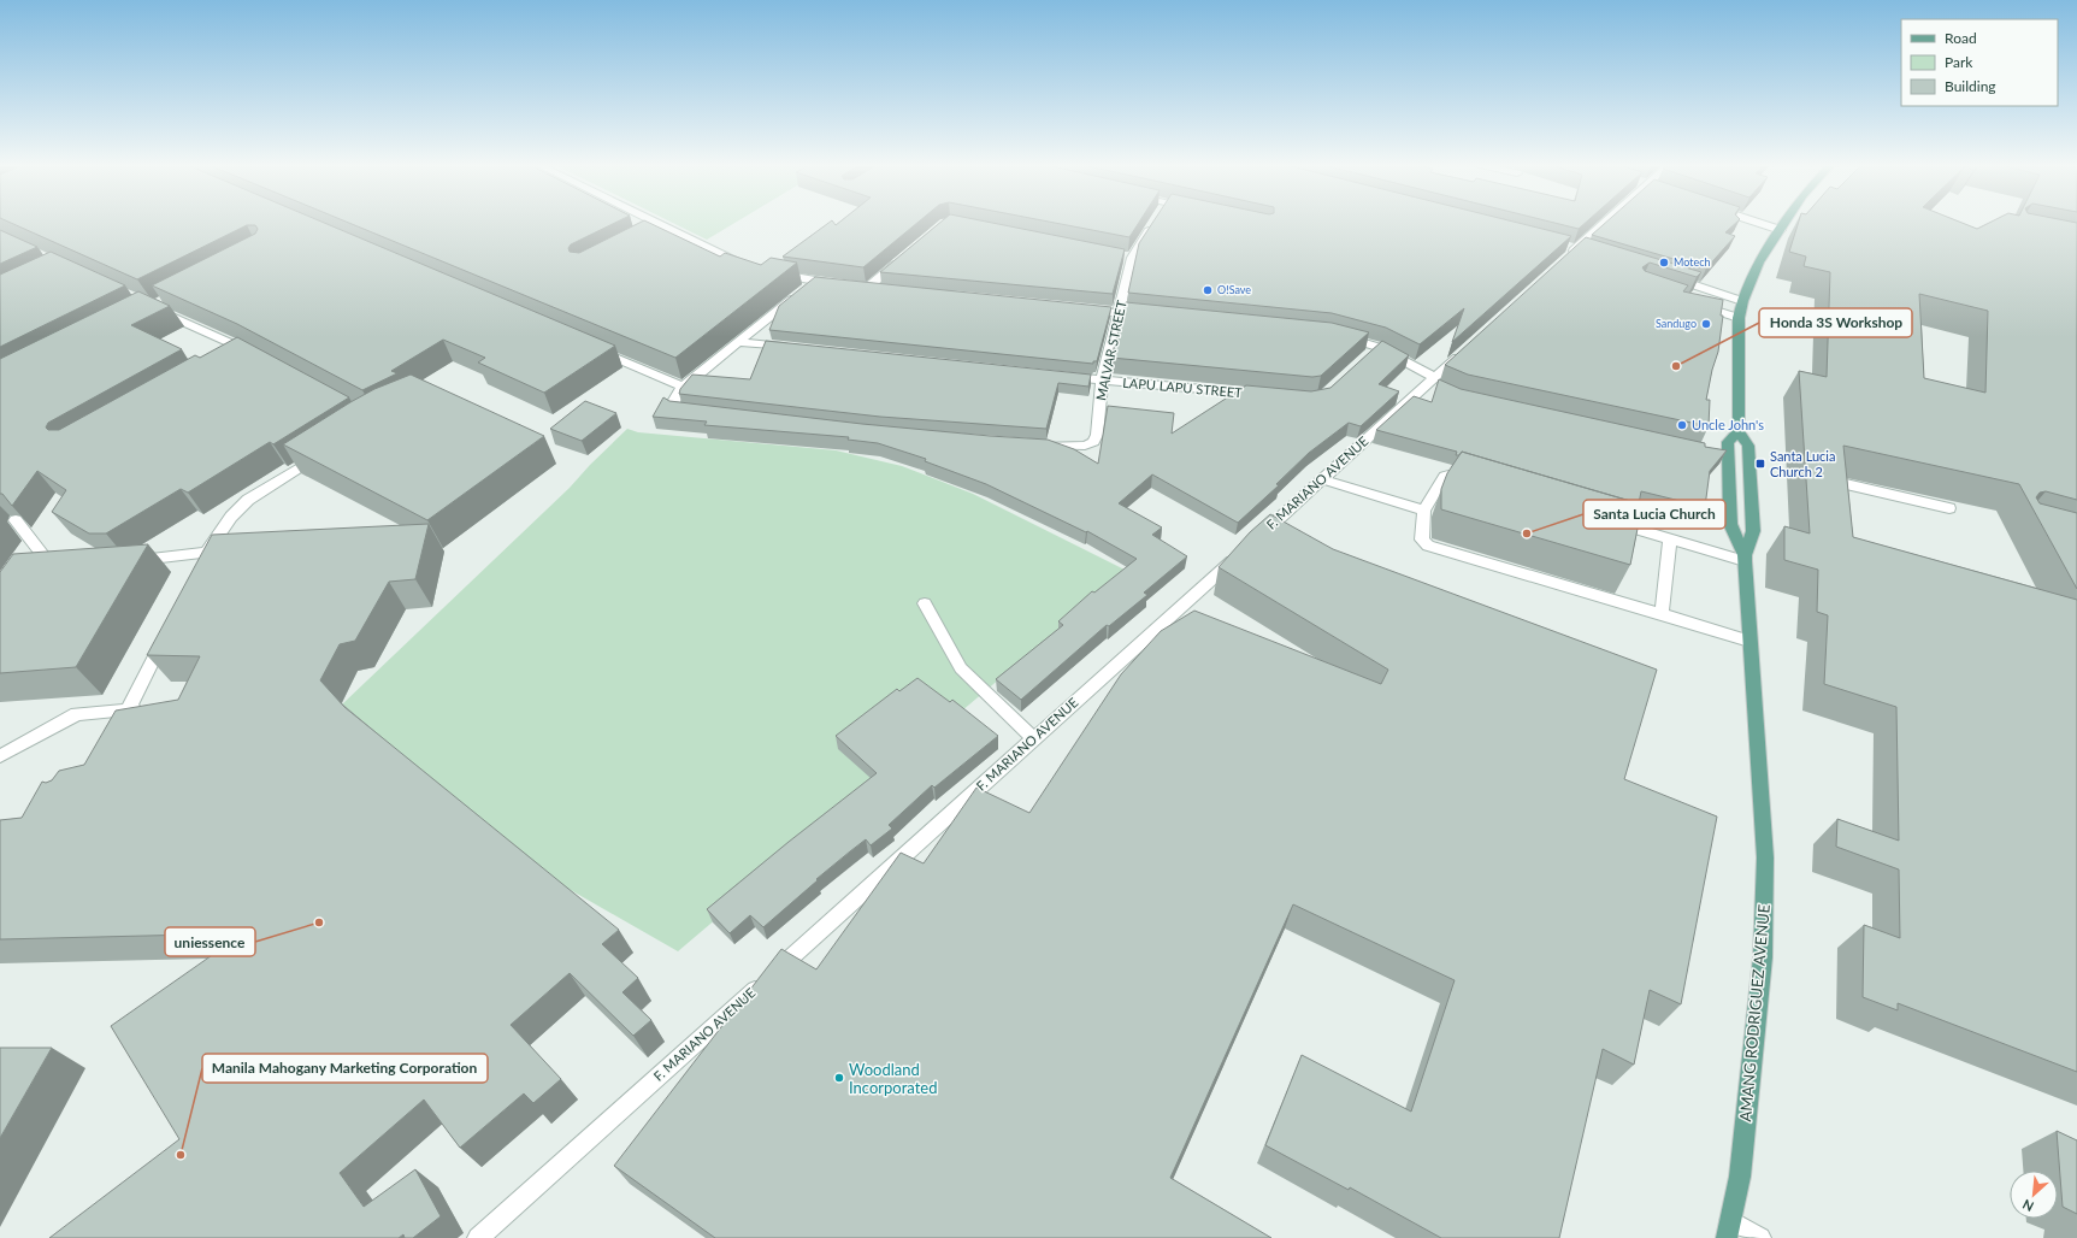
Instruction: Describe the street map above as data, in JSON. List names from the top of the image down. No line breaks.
{"streets":{"main road":["AMANG RODRIGUEZ AVENUE"],"street":["MALVAR STREET","LAPU LAPU STREET","F. MARIANO AVENUE"]},"crossings":[["MALVAR STREET","LAPU LAPU STREET"]],"places":{"other":["Motech","O!Save","Sandugo","Honda 3S Workshop","Uncle John's","Santa Lucia Church","uniessence","Woodland Incorporated","Manila Mahogany Marketing Corporation"],"transit":["Santa Lucia Church 2"]},"legend":["Road","Park","Building"],"north":"bottom left"}
